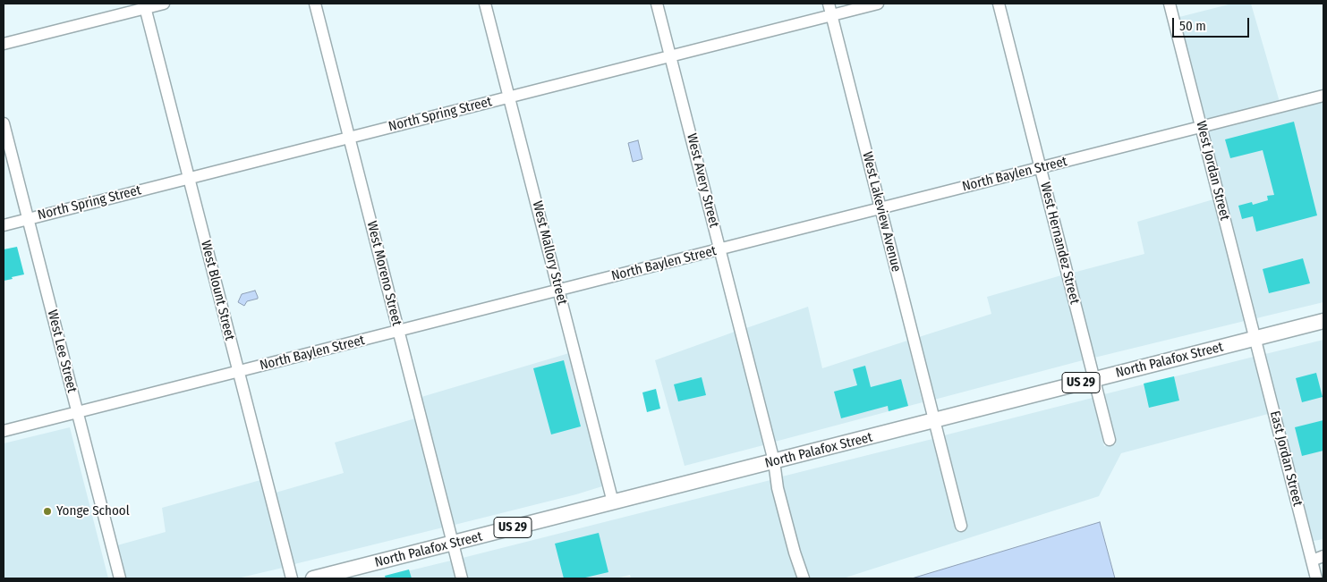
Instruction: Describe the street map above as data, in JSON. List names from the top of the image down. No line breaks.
{"streets":{"main road":["North Palafox Street","US 29"],"street":["North Spring Street","West Jordan Street","North Baylen Street","West Avery Street","West Lakeview Avenue","West Hernandez Street","West Mallory Street","West Moreno Street","West Blount Street","West Lee Street","East Jordan Street"]},"crossings":[["North Spring Street","West Avery Street"],["North Spring Street","West Lakeview Avenue"],["North Spring Street","West Mallory Street"],["North Spring Street","West Moreno Street"],["North Spring Street","West Blount Street"],["North Spring Street","West Lee Street"],["West Jordan Street","North Baylen Street"],["West Jordan Street","North Palafox Street"],["West Jordan Street","East Jordan Street"],["North Baylen Street","West Avery Street"],["North Baylen Street","West Lakeview Avenue"],["North Baylen Street","West Hernandez Street"],["North Baylen Street","West Mallory Street"],["North Baylen Street","West Moreno Street"],["North Baylen Street","West Blount Street"],["North Baylen Street","West Lee Street"],["West Avery Street","North Palafox Street"],["West Lakeview Avenue","North Palafox Street"],["West Hernandez Street","North Palafox Street"],["West Mallory Street","North Palafox Street"],["West Moreno Street","North Palafox Street"],["North Palafox Street","East Jordan Street"]],"places":["Yonge School"],"scale_bar":"50 m"}
